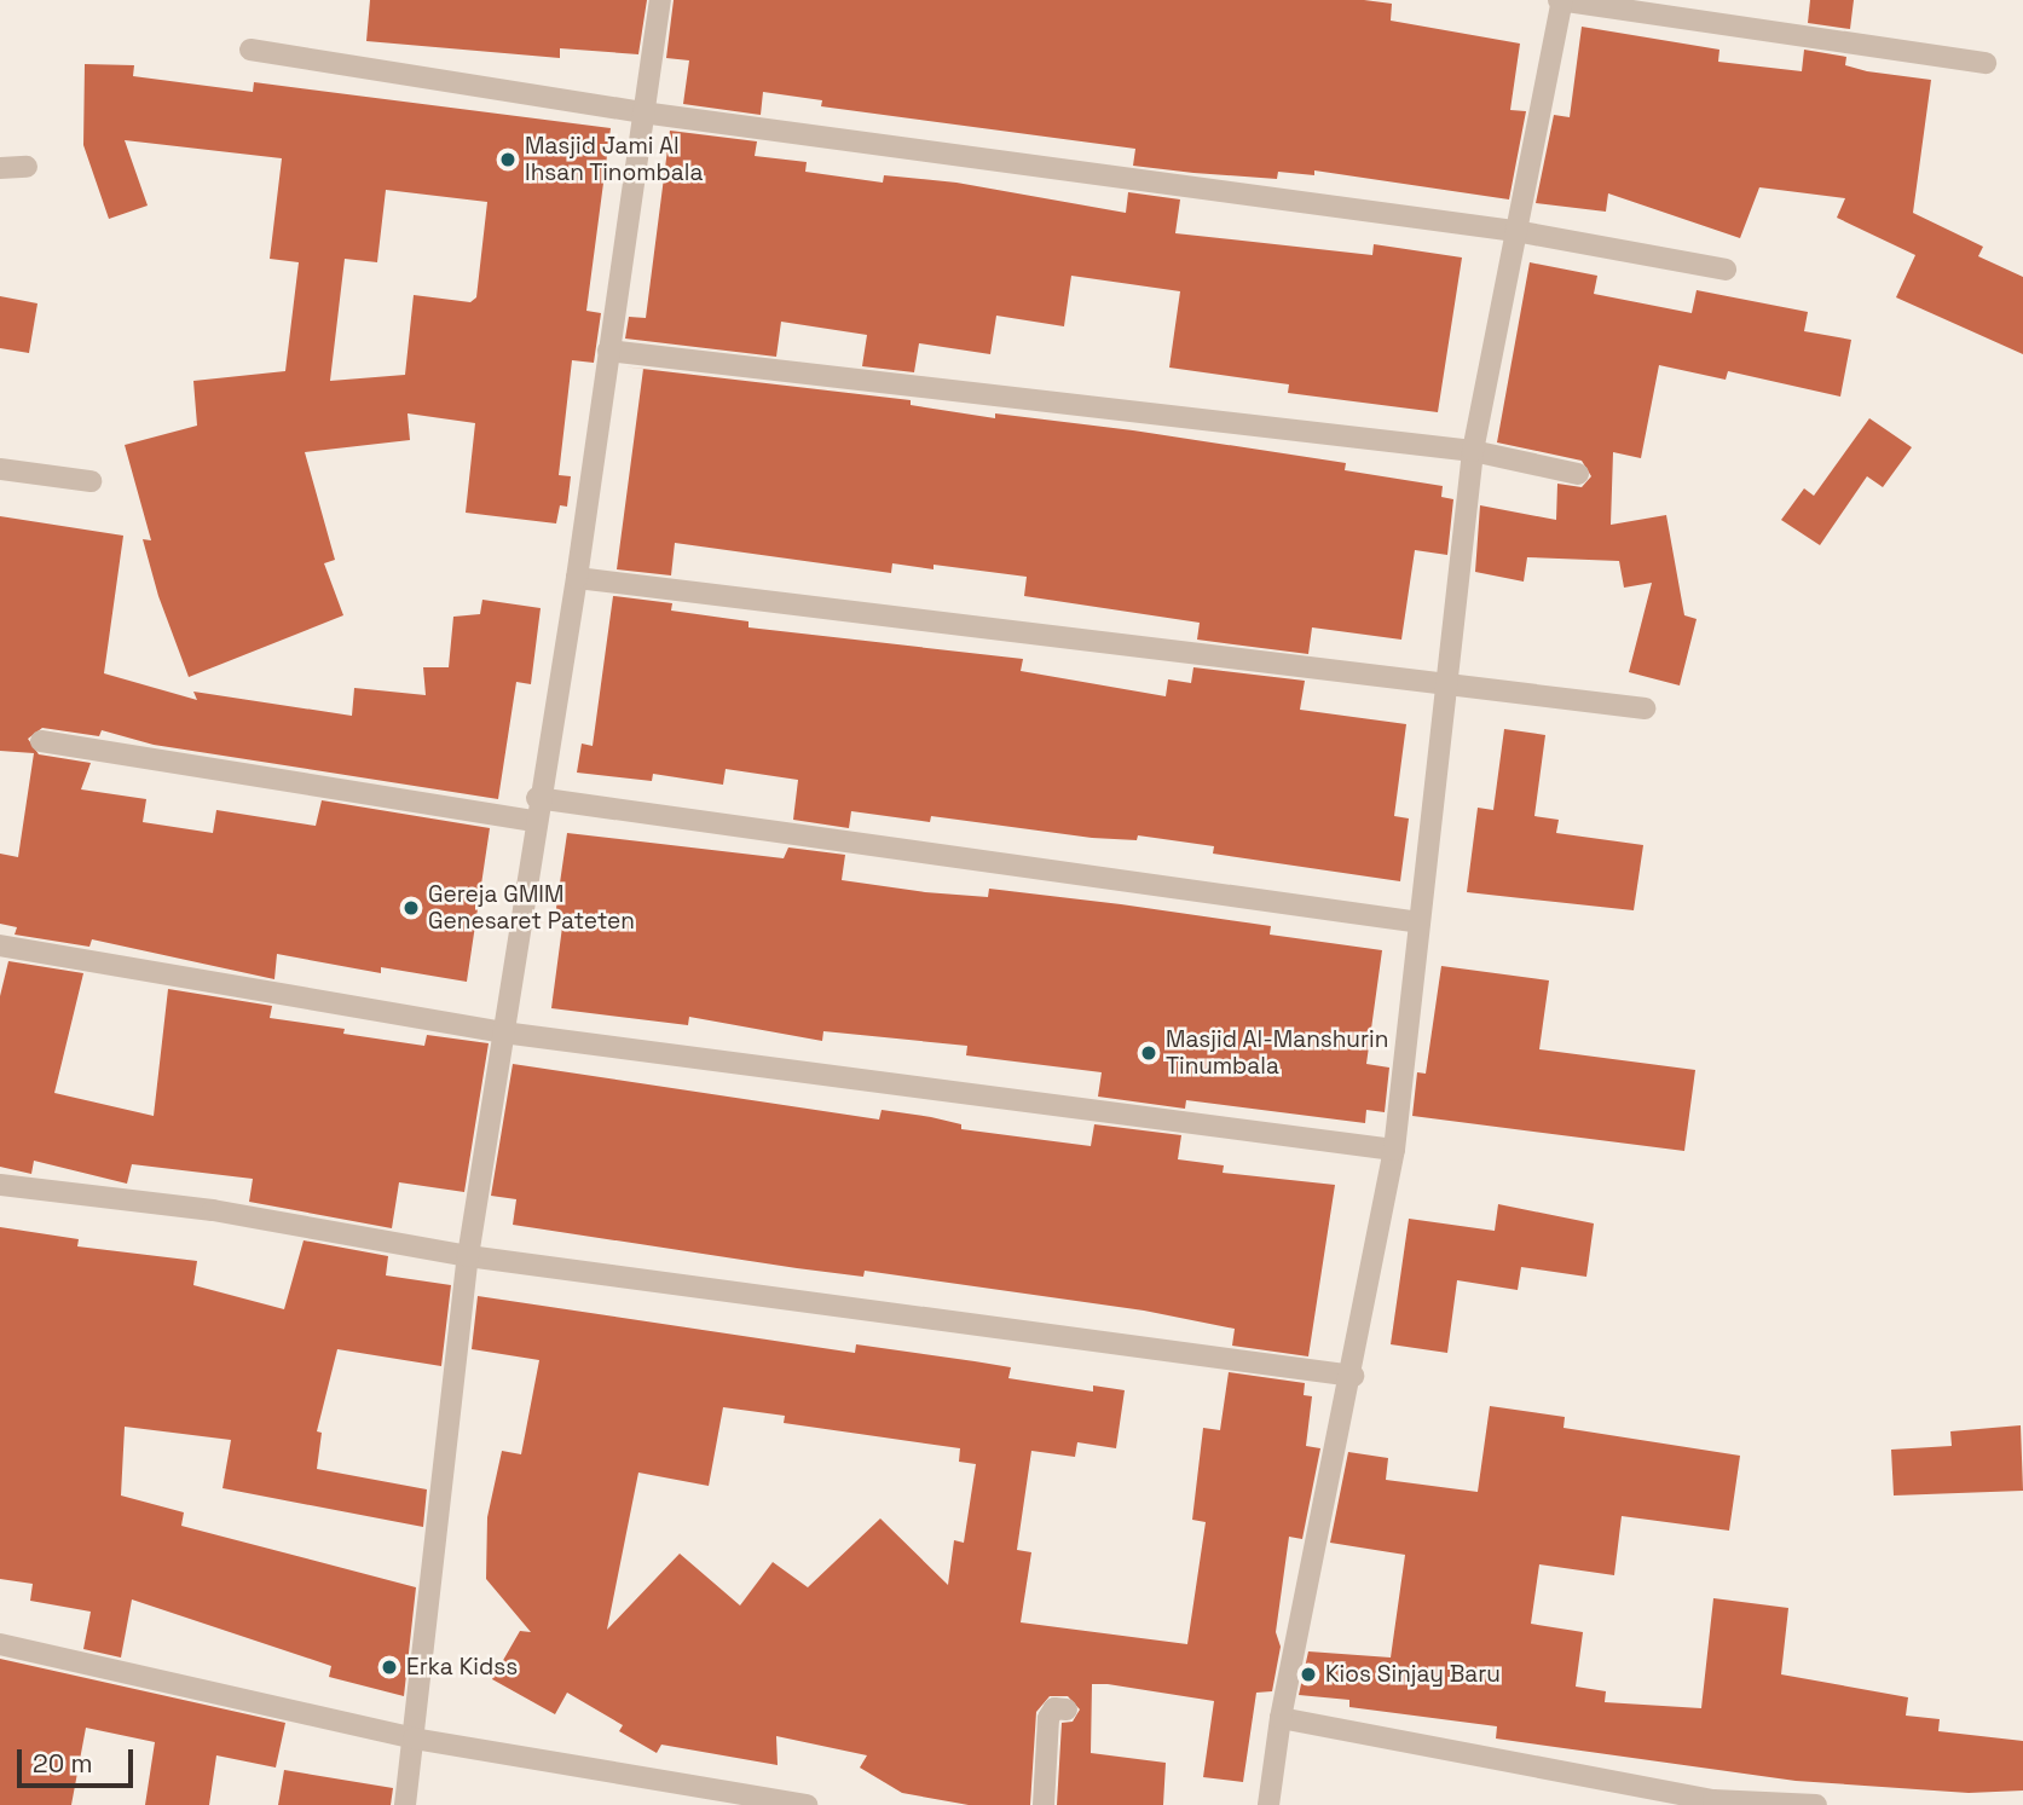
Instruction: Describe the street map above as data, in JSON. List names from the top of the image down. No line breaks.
{"places":["Masjid Jami Al Ihsan Tinombala","Gereja GMIM Genesaret Pateten","Masjid Al-Manshurin Tinumbala","Erka Kidss","Kios Sinjay Baru"],"scale_bar":"20 m"}
